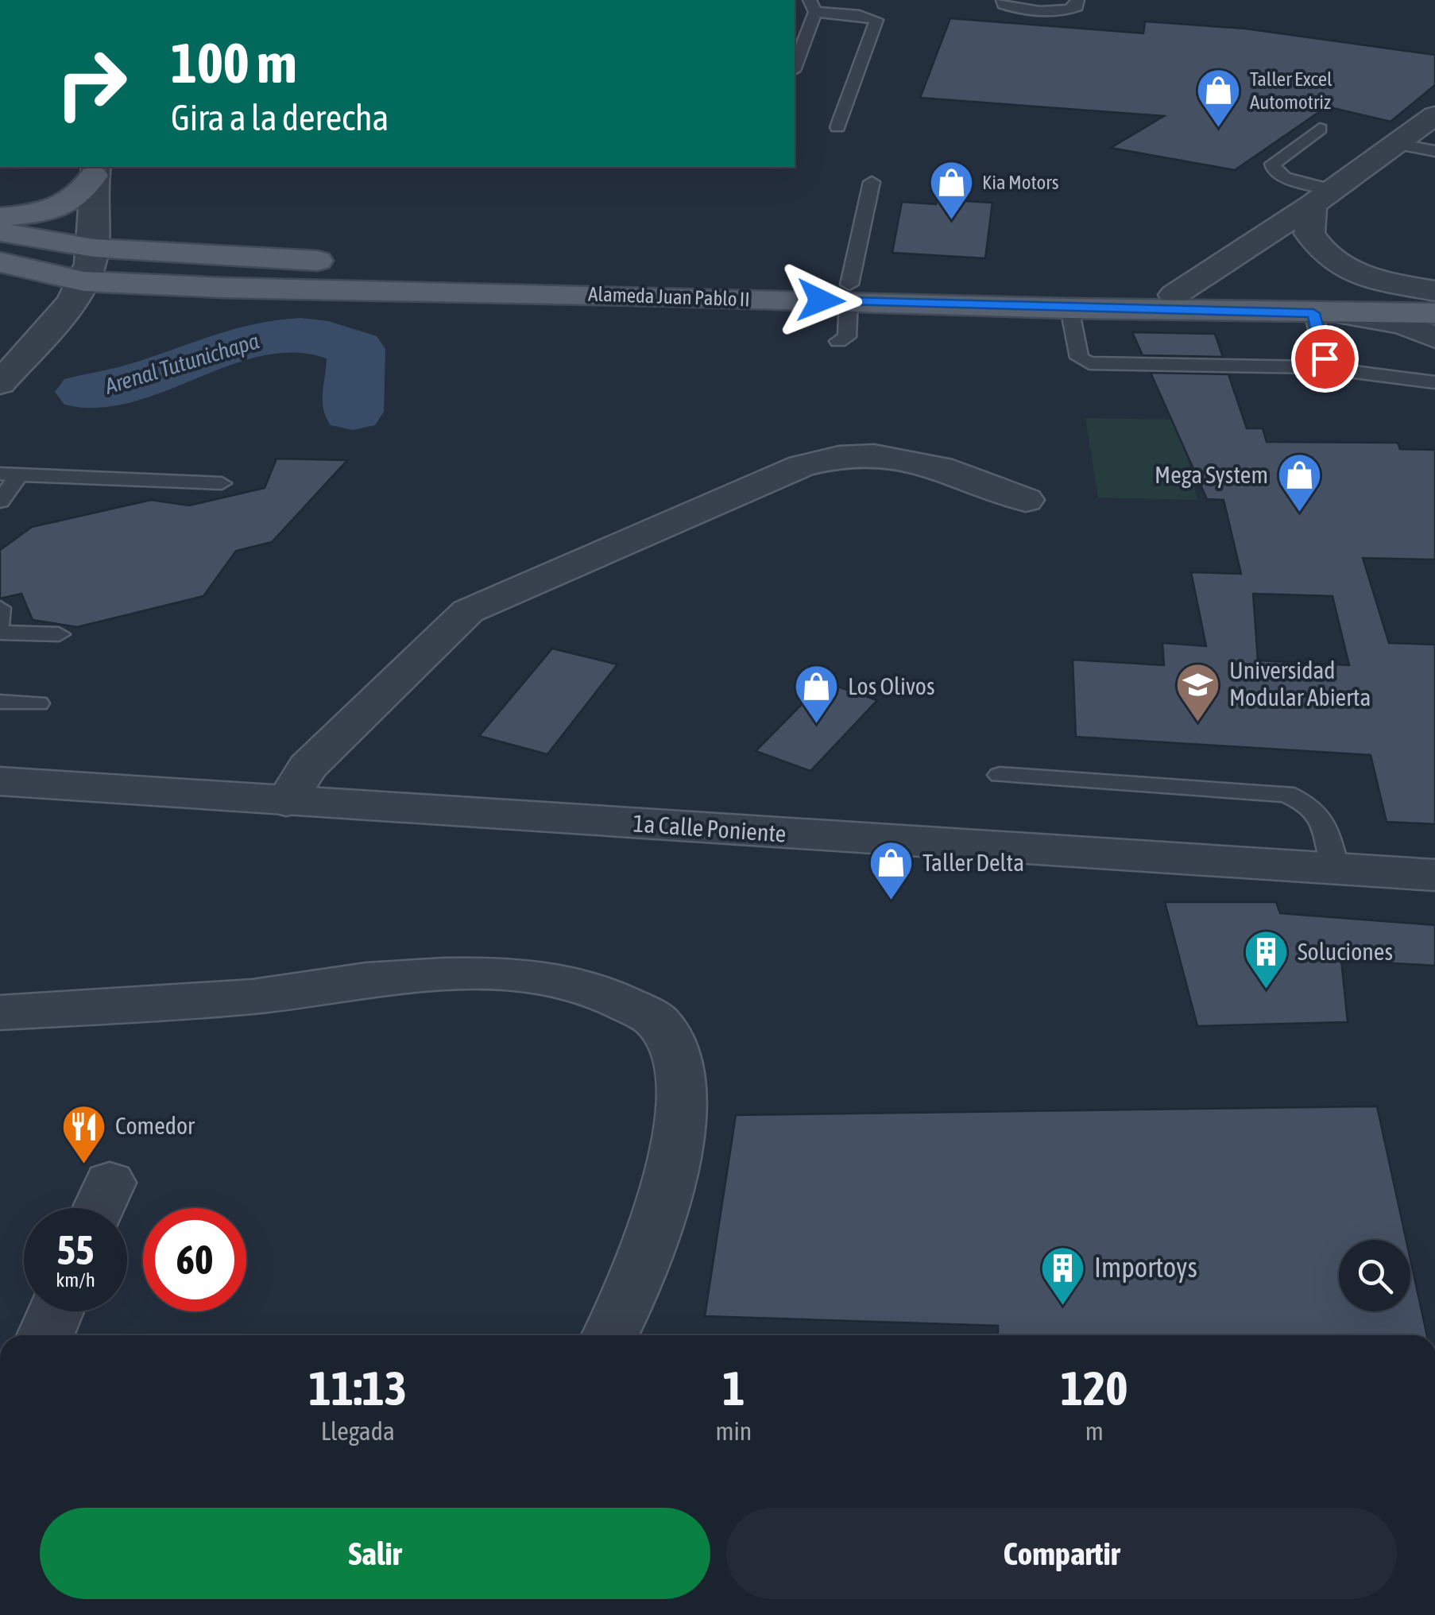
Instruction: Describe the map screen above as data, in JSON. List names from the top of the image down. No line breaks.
{"streets":{"main road":["Alameda Juan Pablo II"],"street":["1a Calle Poniente"]},"water":["Arenal Tutunichapa"],"places":{"shop":["Taller Excel Automotriz","Kia Motors","Mega System","Los Olivos","Taller Delta"],"school or university":["Universidad Modular Abierta"],"building":["Soluciones","Importoys"],"restaurant":["Comedor"]},"page":{"turn":["100 m","Gira a la derecha"],"speed":"55 km/h","limit":"60","eta":["11:13","Llegada","1","min","120","m"],"buttons":["Salir","Compartir"]}}
